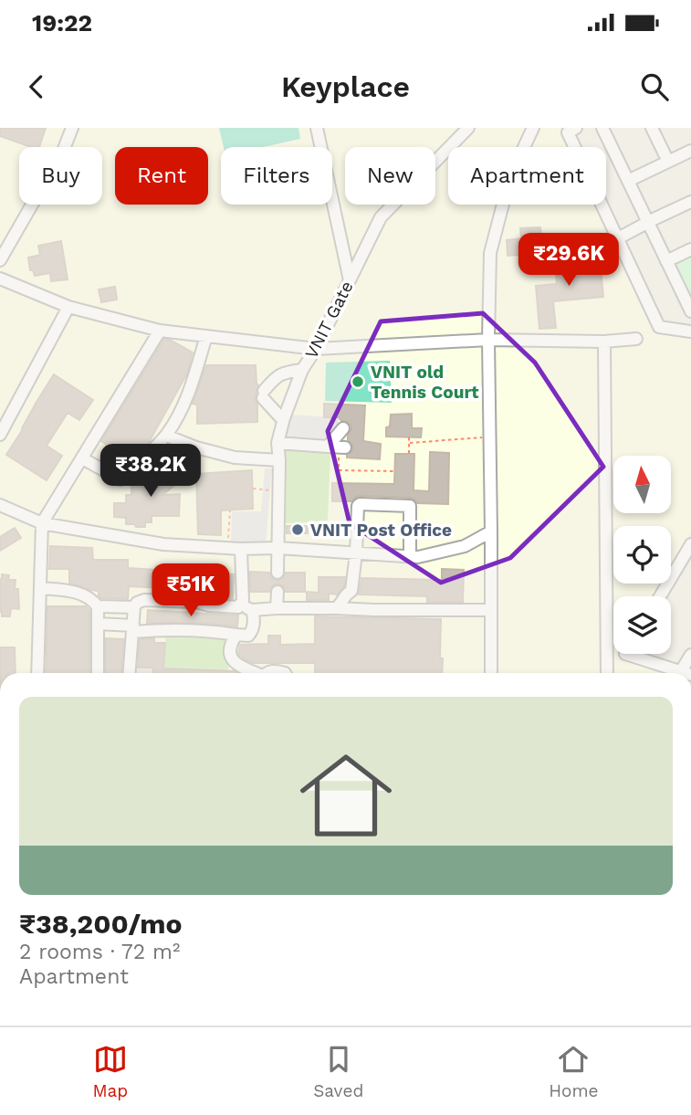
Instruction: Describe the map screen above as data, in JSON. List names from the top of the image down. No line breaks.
{"streets":{"street":["VNIT Gate"]},"places":["VNIT old Tennis Court","VNIT Post Office"],"north":"top","page":{"status":"19:22","header":"Keyplace","chip":["Buy","Rent","Filters","New","Apartment"],"price":["₹29.6K","₹38.2K","₹51K"],"list":[{"name":"₹38,200/mo","note":"2 rooms · 72 m² · Apartment"}],"tabs":["Map","Saved","Home"]}}
